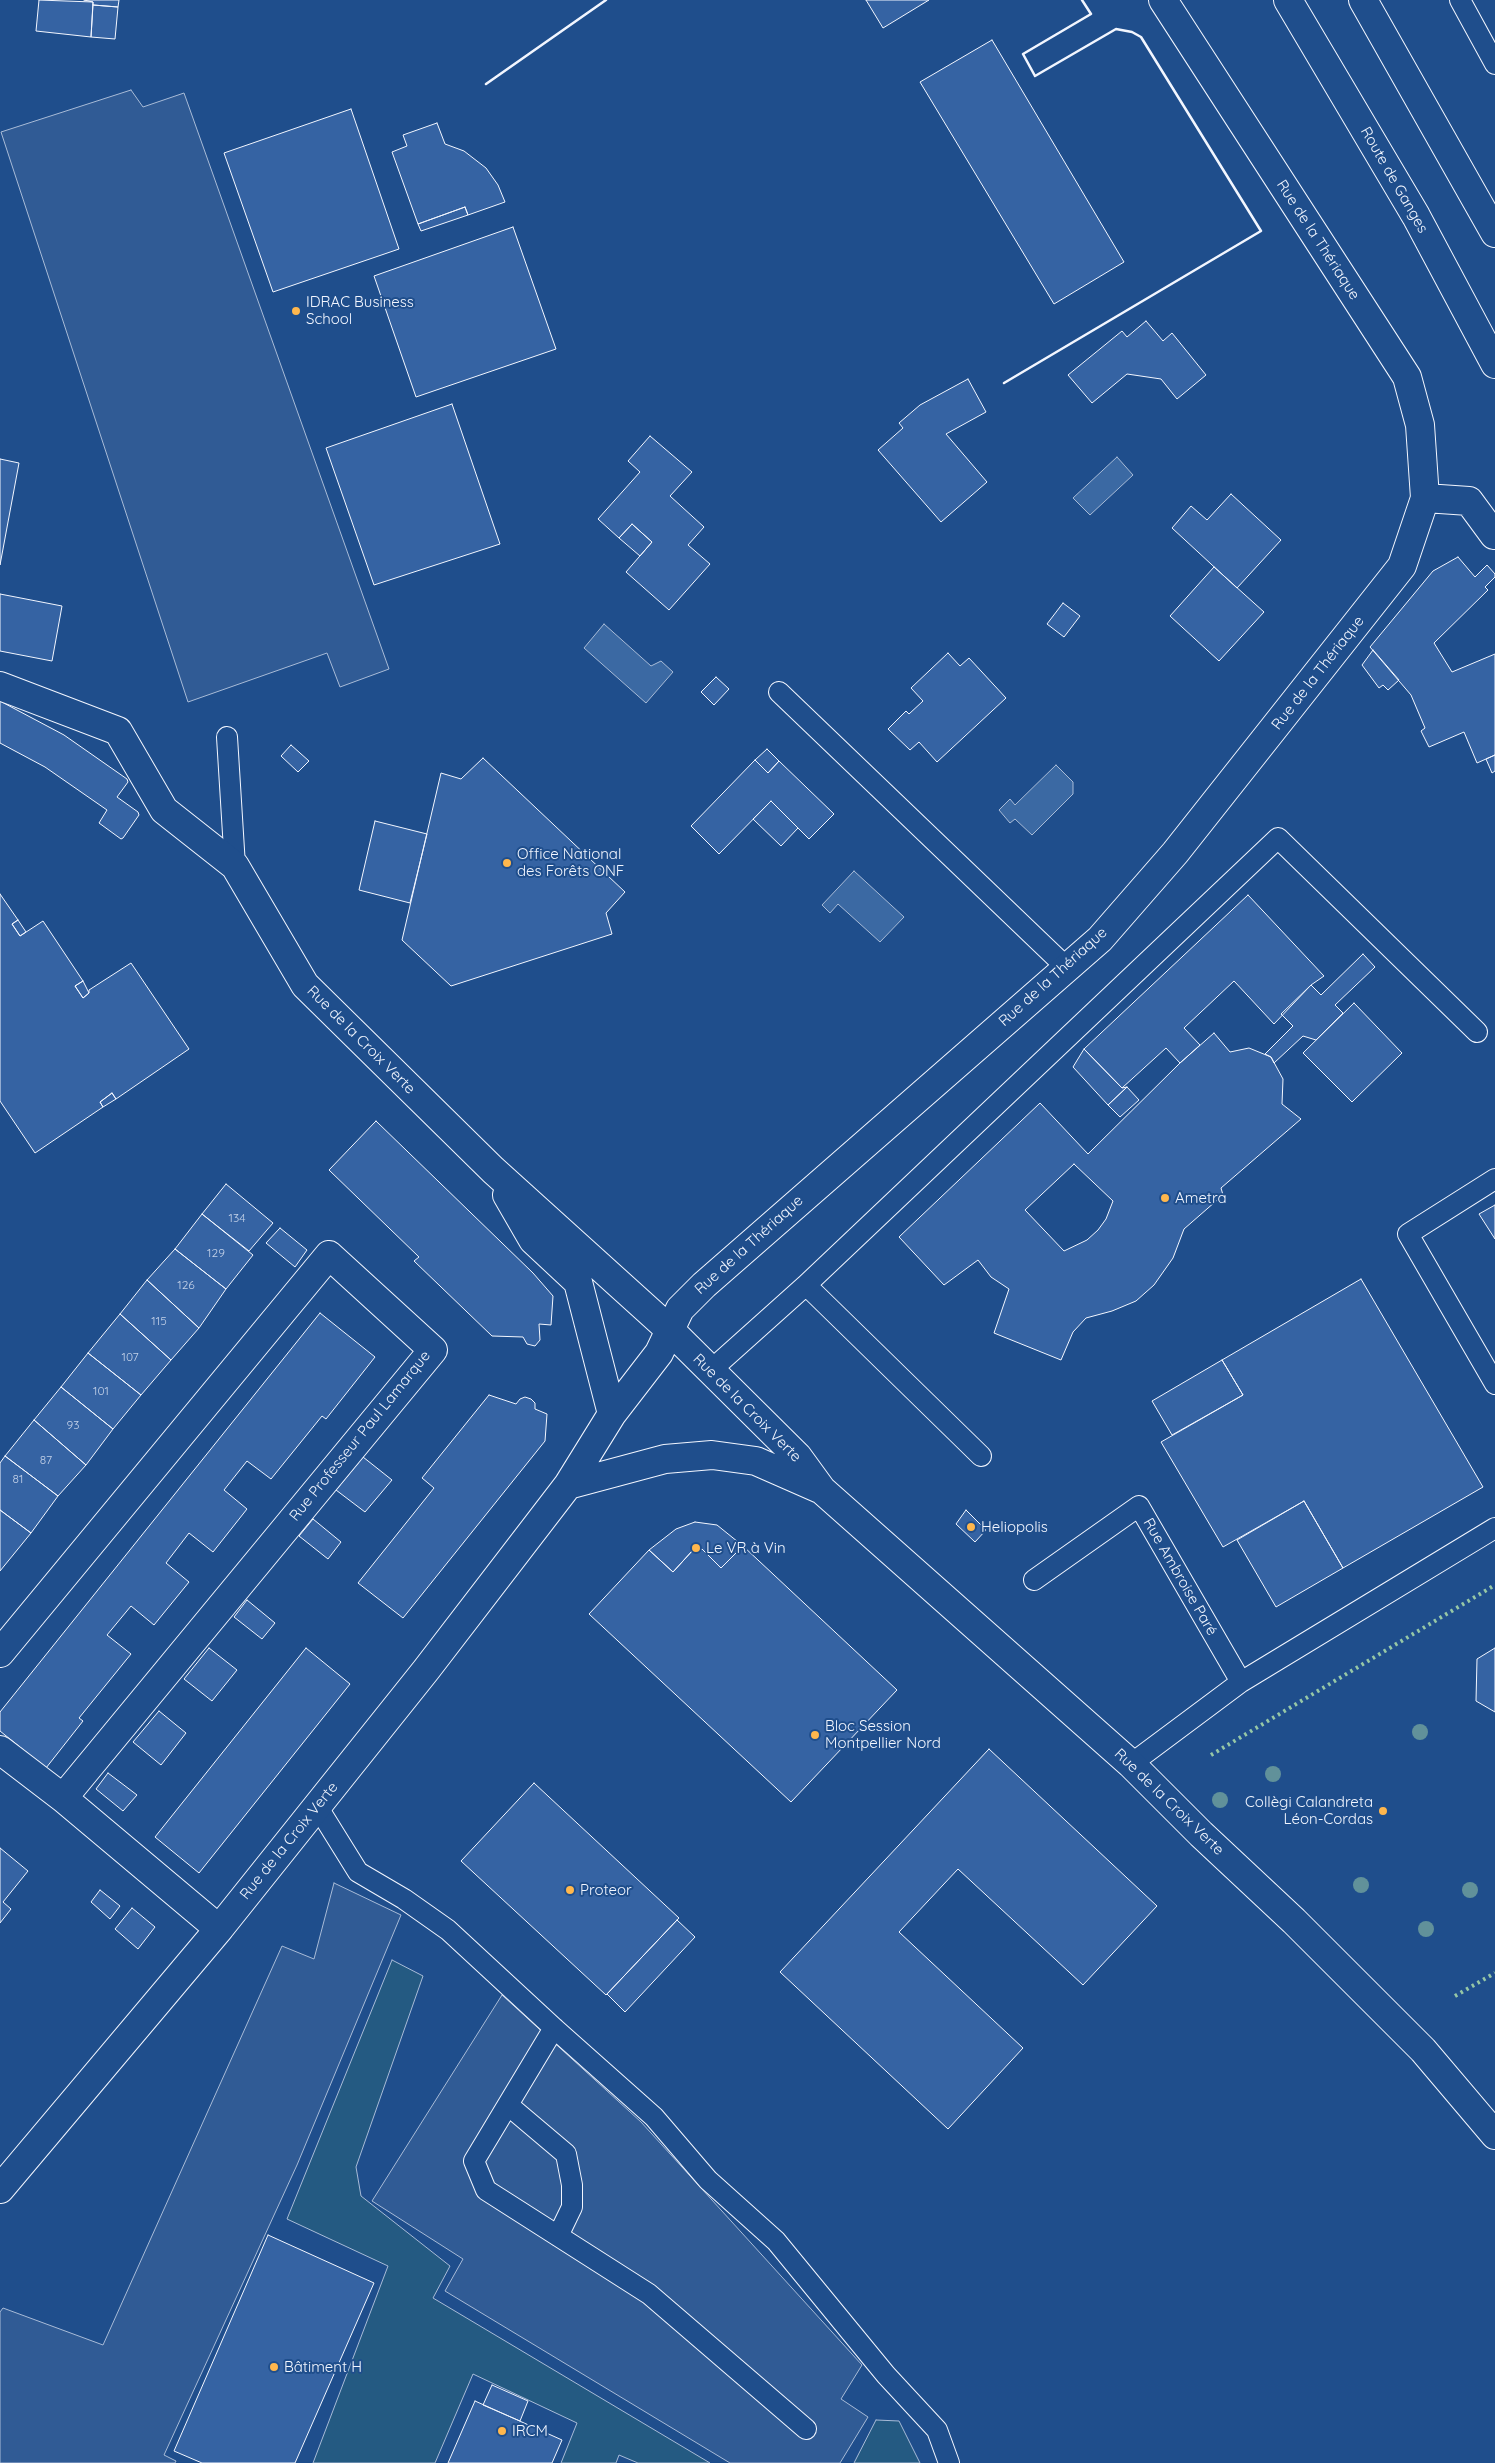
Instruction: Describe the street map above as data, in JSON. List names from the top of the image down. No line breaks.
{"streets":{"street":["Route de Ganges","Rue de la Thériaque","Rue de la Croix Verte","Rue Professeur Paul Lamarque"],"lane":["Rue Ambroise Paré"]},"crossings":[["Rue de la Thériaque","Rue de la Croix Verte"]],"places":["IDRAC Business School","Office National des Forêts ONF","Ametra","Heliopolis","Le VR à Vin","Bloc Session Montpellier Nord","Collègi Calandreta Léon-Cordas","Proteor","Bâtiment H","IRCM"],"house_numbers":["134","129","126","115","107","101","93","87","81"]}
